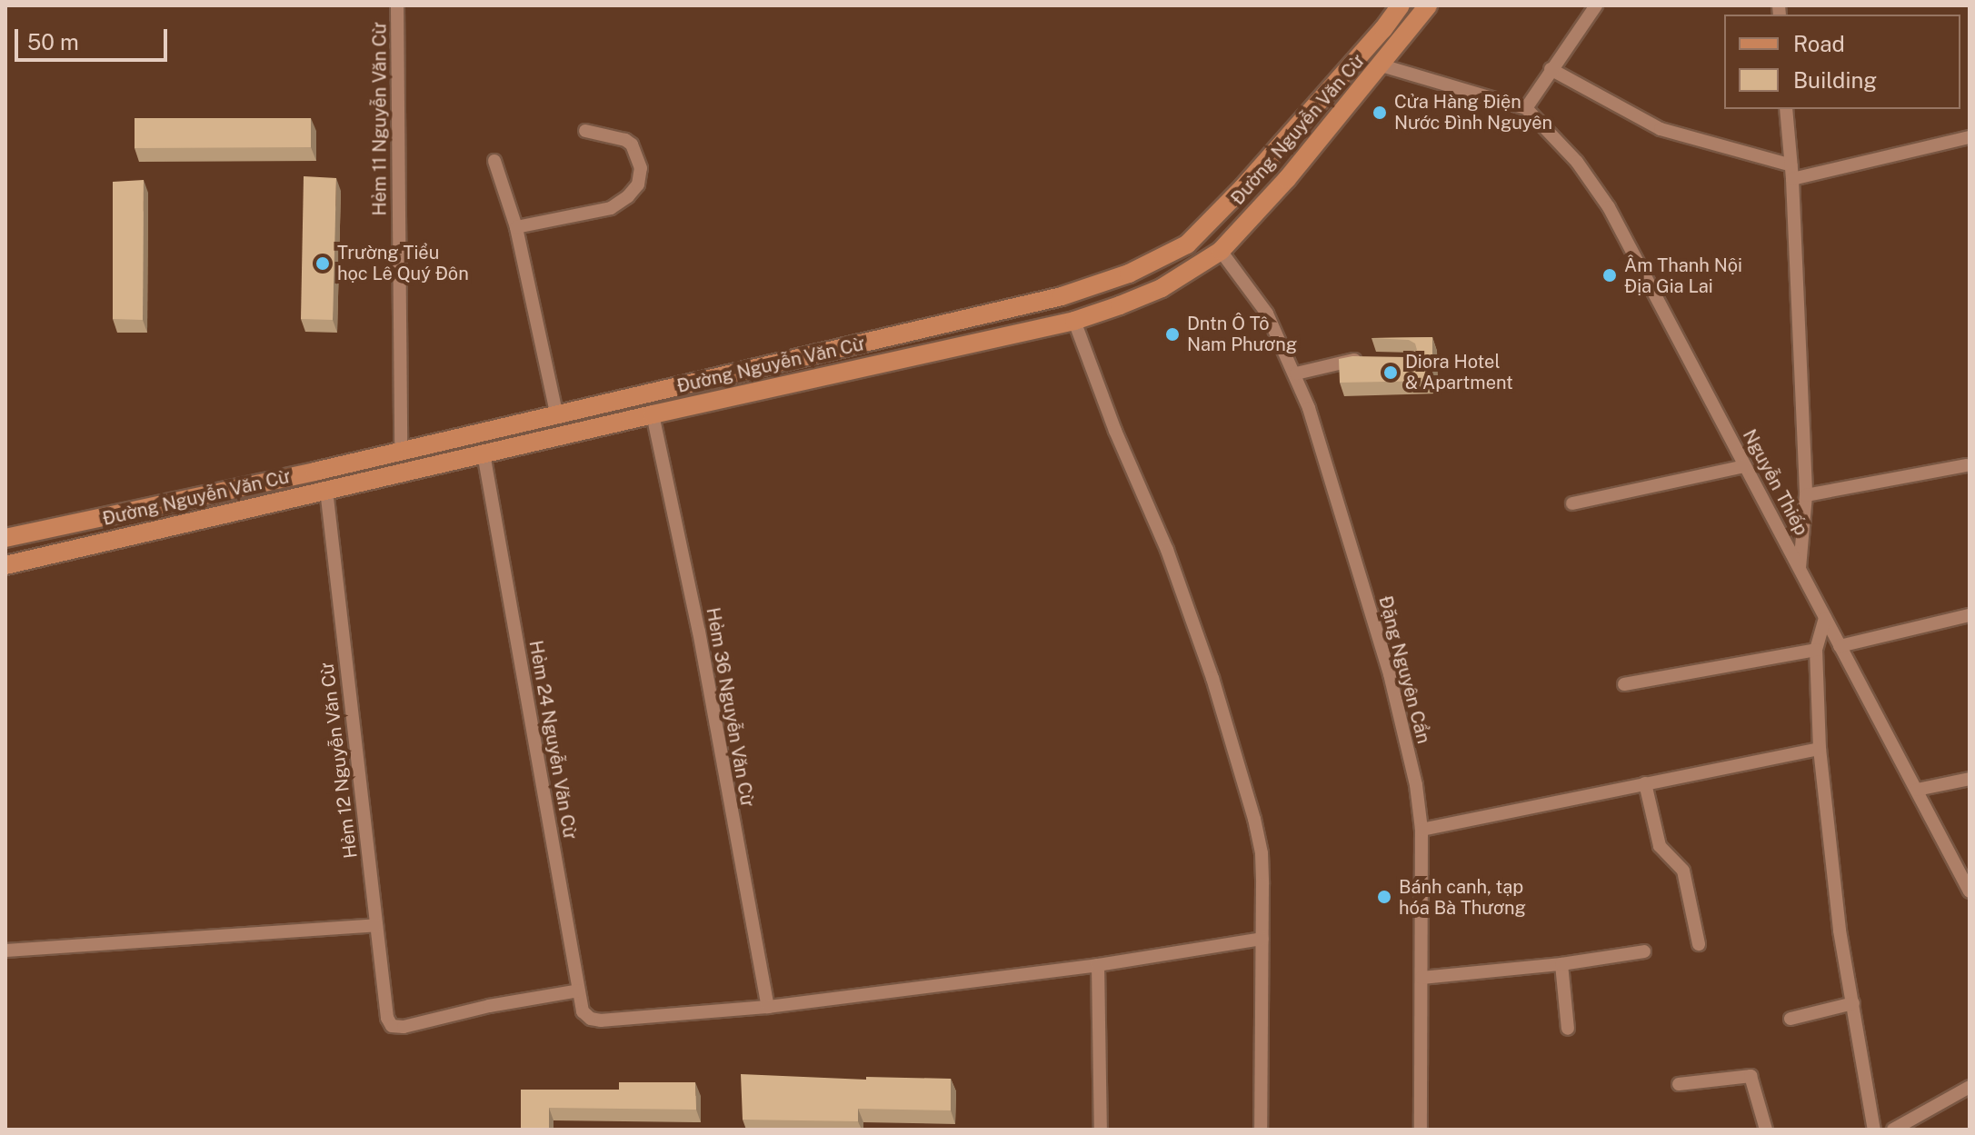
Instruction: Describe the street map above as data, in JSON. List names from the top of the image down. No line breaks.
{"streets":{"main road":["Đường Nguyễn Văn Cừ"],"street":["Hẻm 11 Nguyễn Văn Cừ","Nguyễn Thiếp","Đặng Nguyên Cẩn","Hẻm 36 Nguyễn Văn Cừ","Hẻm 24 Nguyễn Văn Cừ","Hẻm 12 Nguyễn Văn Cừ"]},"crossings":[["Hẻm 11 Nguyễn Văn Cừ","Đường Nguyễn Văn Cừ"],["Đường Nguyễn Văn Cừ","Đặng Nguyên Cẩn"],["Đường Nguyễn Văn Cừ","Hẻm 36 Nguyễn Văn Cừ"],["Đường Nguyễn Văn Cừ","Hẻm 24 Nguyễn Văn Cừ"],["Đường Nguyễn Văn Cừ","Hẻm 12 Nguyễn Văn Cừ"],["Hẻm 36 Nguyễn Văn Cừ","Hẻm 24 Nguyễn Văn Cừ"],["Hẻm 24 Nguyễn Văn Cừ","Hẻm 12 Nguyễn Văn Cừ"]],"places":["Cửa Hàng Điện Nước Đình Nguyên","Trường Tiểu học Lê Quý Đôn","Âm Thanh Nội Địa Gia Lai","Dntn Ô Tô Nam Phương","Diora Hotel & Apartment","Bánh canh, tạp hóa Bà Thương"],"legend":["Road","Building"],"scale_bar":"50 m"}
